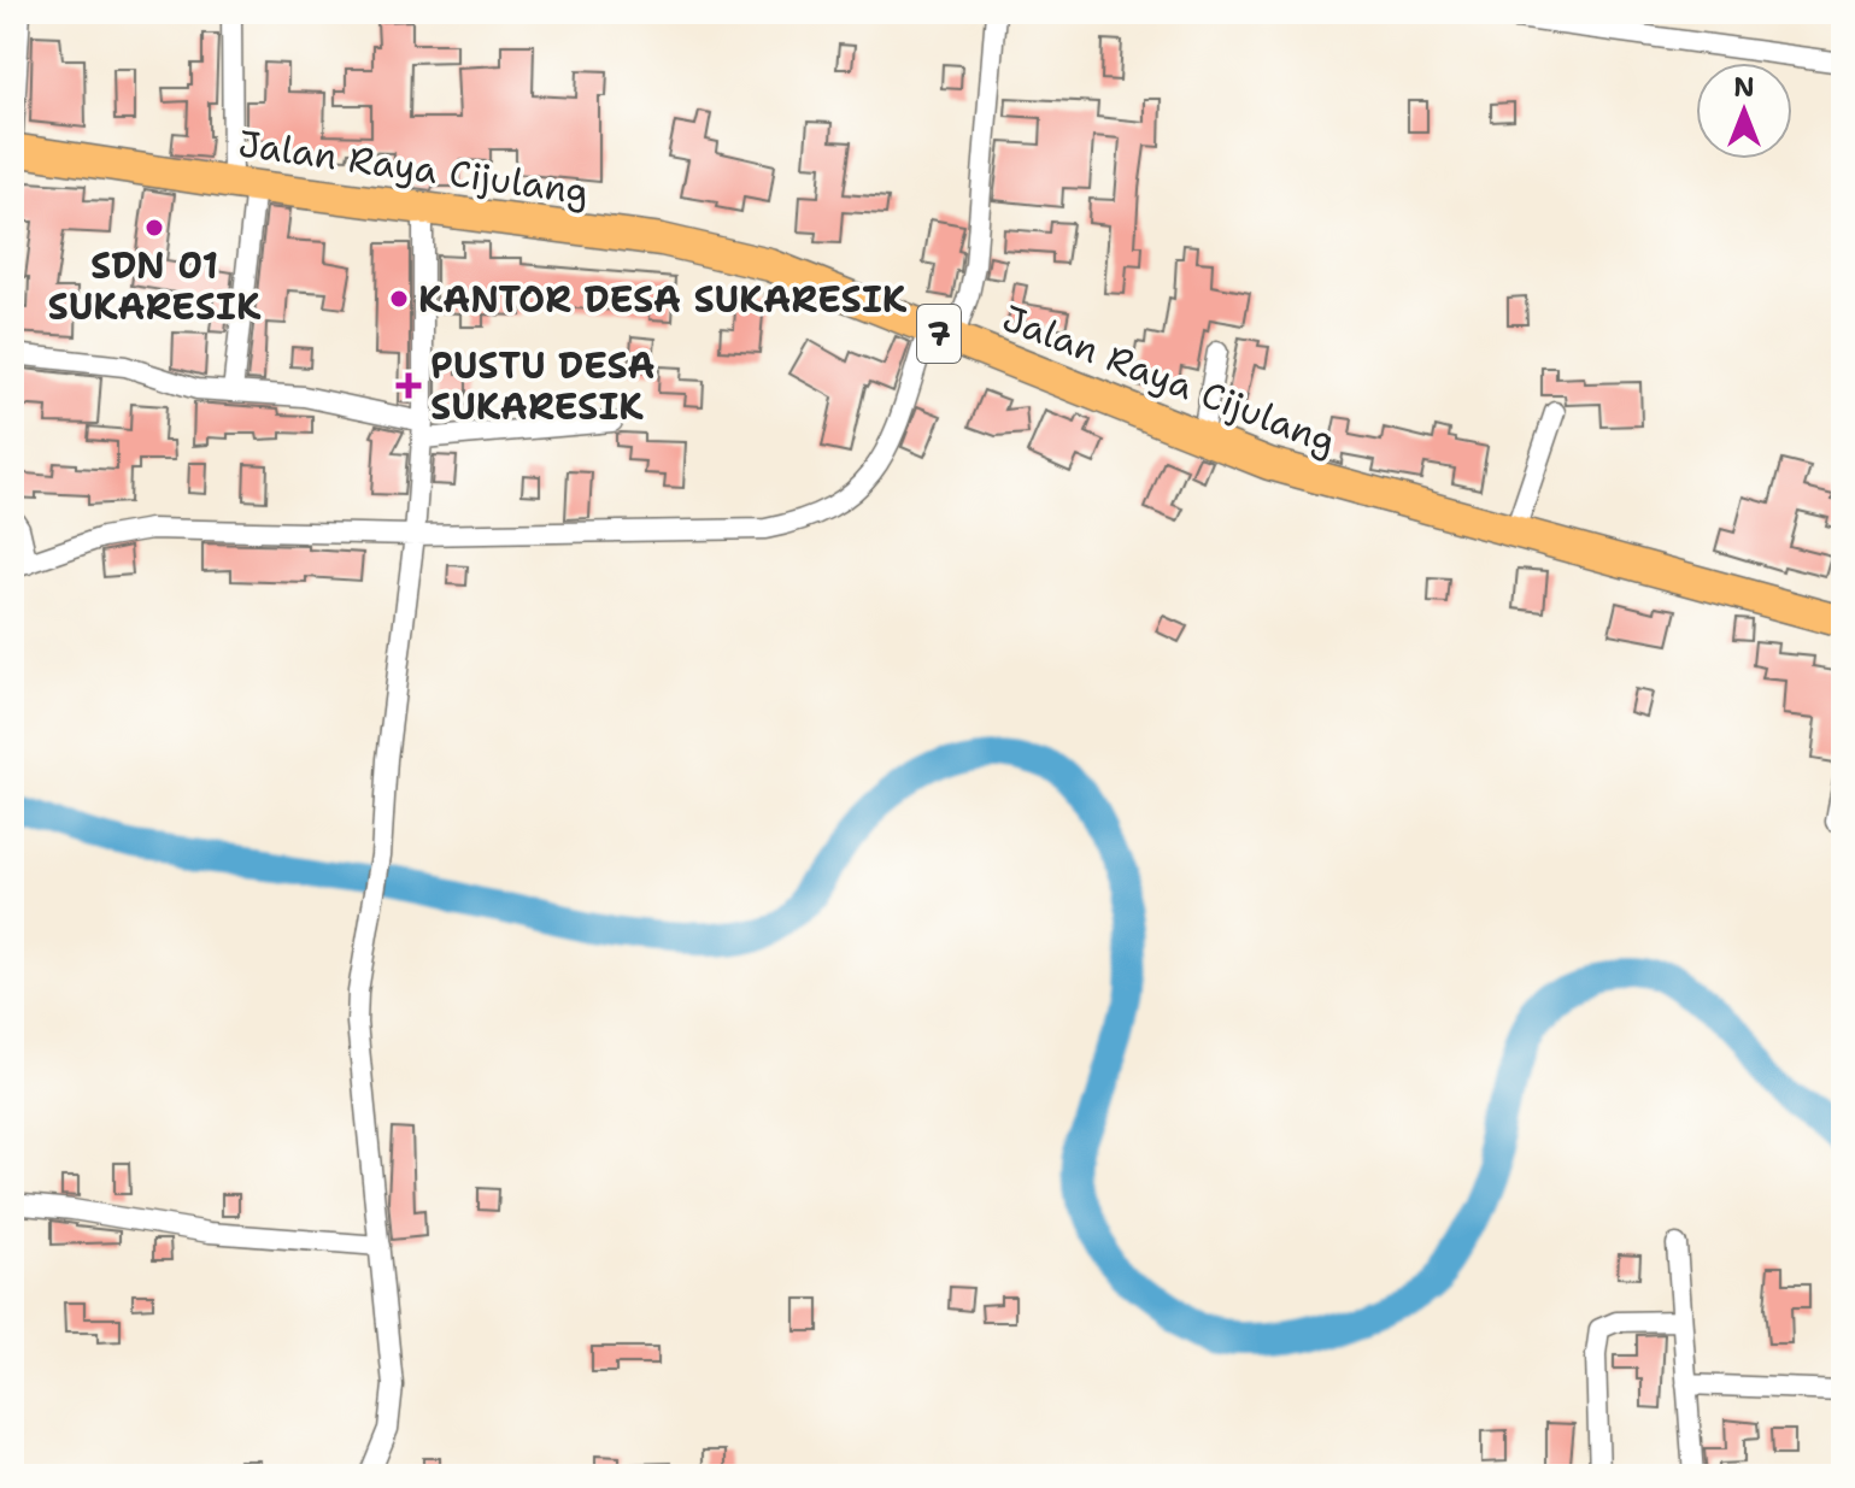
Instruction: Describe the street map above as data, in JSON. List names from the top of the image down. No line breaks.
{"streets":{"highway":["Jalan Raya Cijulang","7"]},"places":{"other":["SDN 01 SUKARESIK","KANTOR DESA SUKARESIK"],"health":["PUSTU DESA SUKARESIK"]},"north":"top"}
